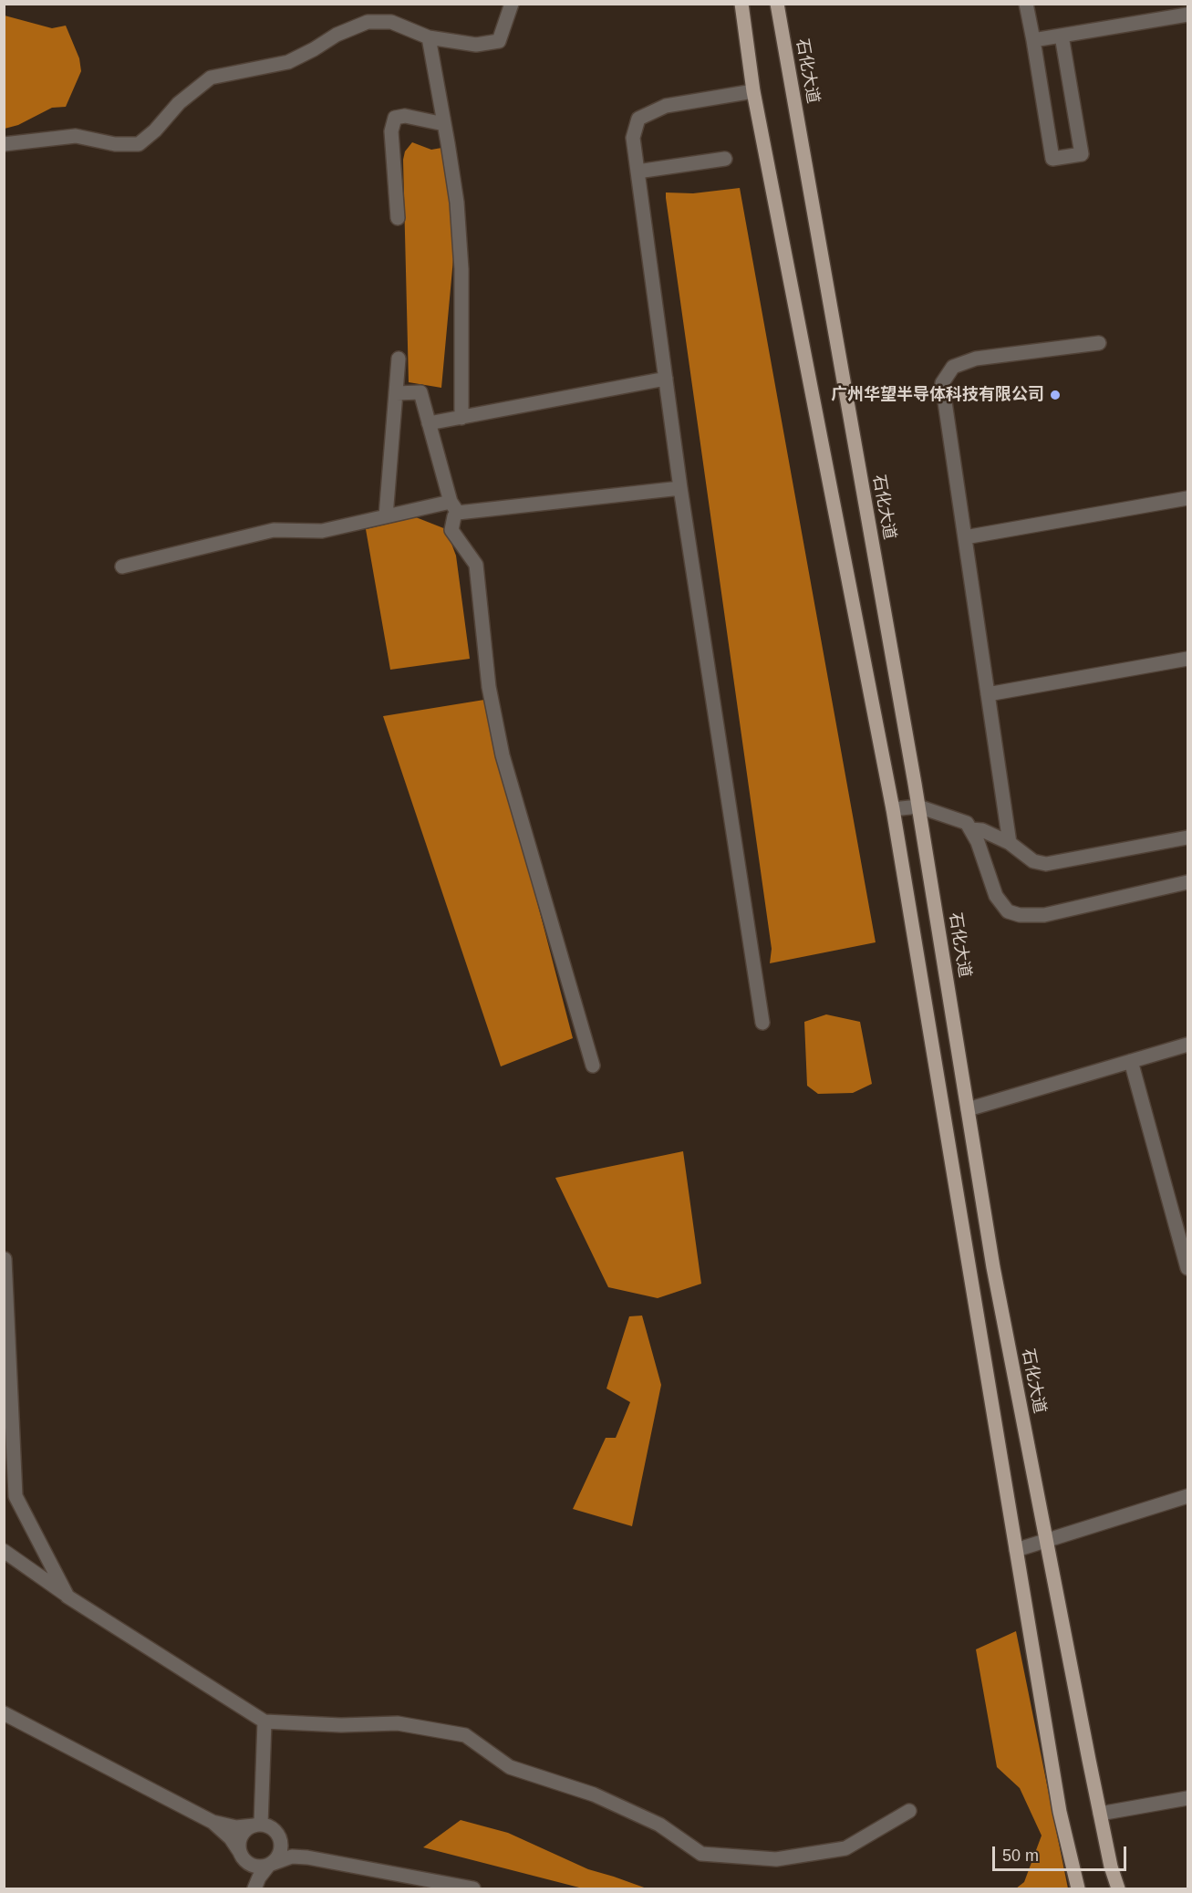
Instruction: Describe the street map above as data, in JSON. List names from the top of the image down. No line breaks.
{"streets":{"main road":["石化大道"]},"places":["广州华望半导体科技有限公司"],"scale_bar":"50 m"}
